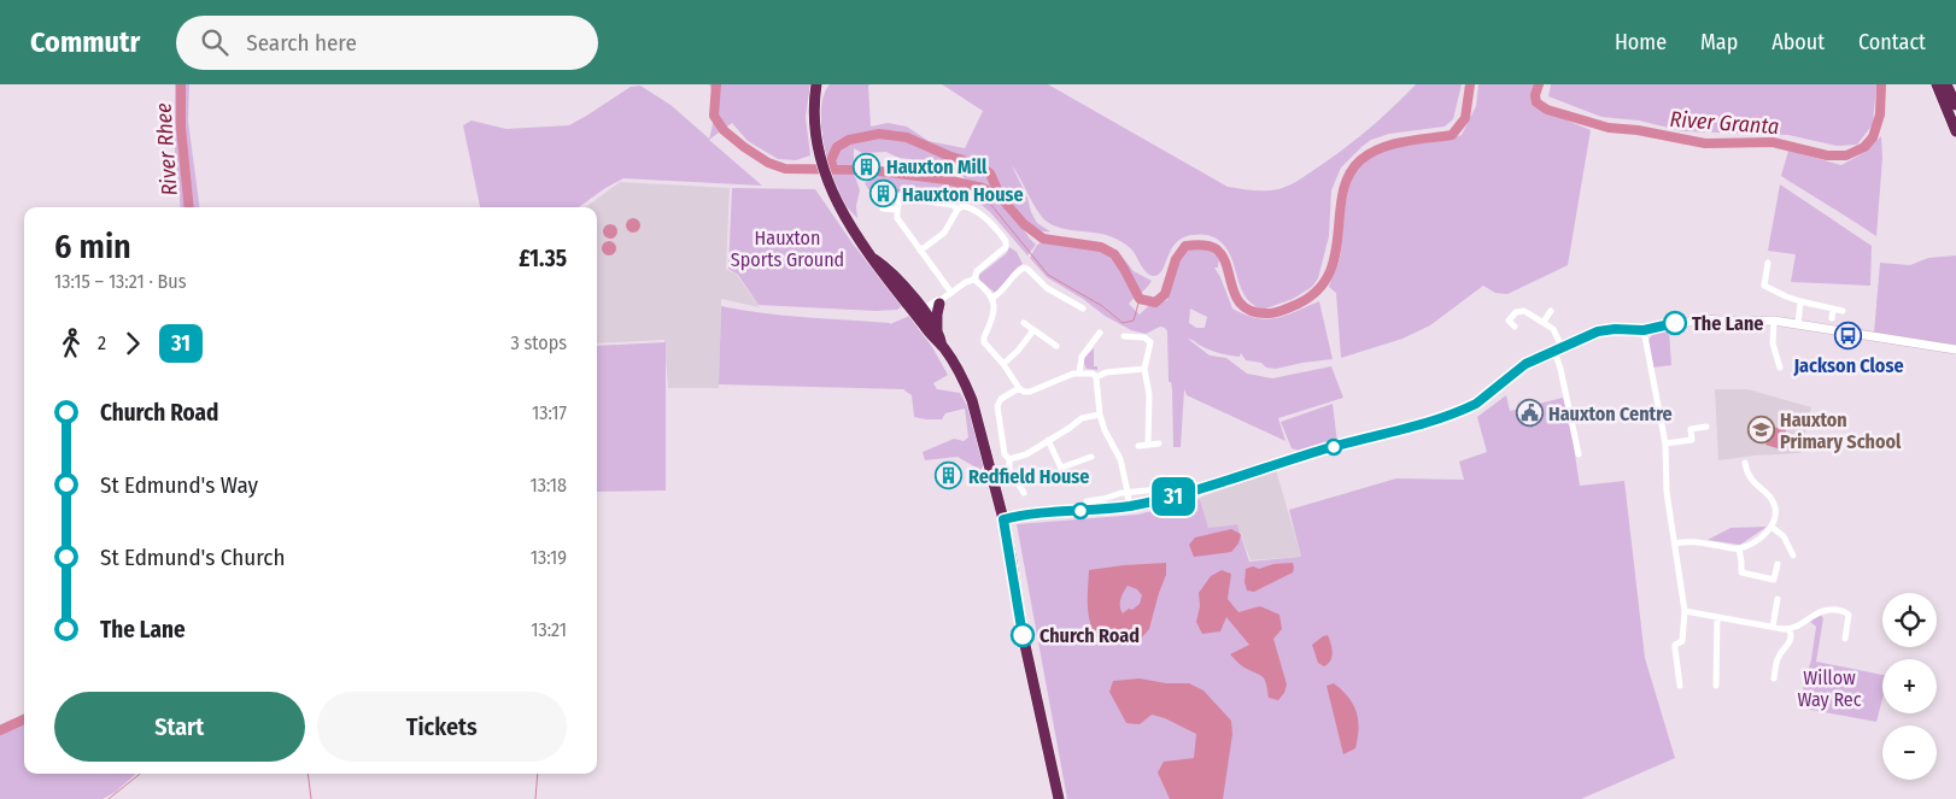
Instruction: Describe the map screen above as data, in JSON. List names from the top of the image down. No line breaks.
{"water":["River Granta","River Rhee"],"parks":["Hauxton Sports Ground","Willow Way Rec"],"places":{"building":["Hauxton Mill","Hauxton House","Redfield House"],"other":["The Lane","Church Road"],"bus stop":["Jackson Close"],"public building":["Hauxton Centre"],"school or university":["Hauxton Primary School"]},"lines":["bus line 31"],"page":{"header":"Commutr","search":"Search here","nav":["Home","Map","About","Contact"],"on_map":"31","heading":["6 min","13:15 – 13:21 · Bus","£1.35"],"legs":["2","31","3 stops"],"list":[{"name":"Church Road","value":"13:17"},{"name":"St Edmund's Way","value":"13:18"},{"name":"St Edmund's Church","value":"13:19"},{"name":"The Lane","value":"13:21"}],"map_buttons":["+","−"],"buttons":["Start","Tickets"]}}
